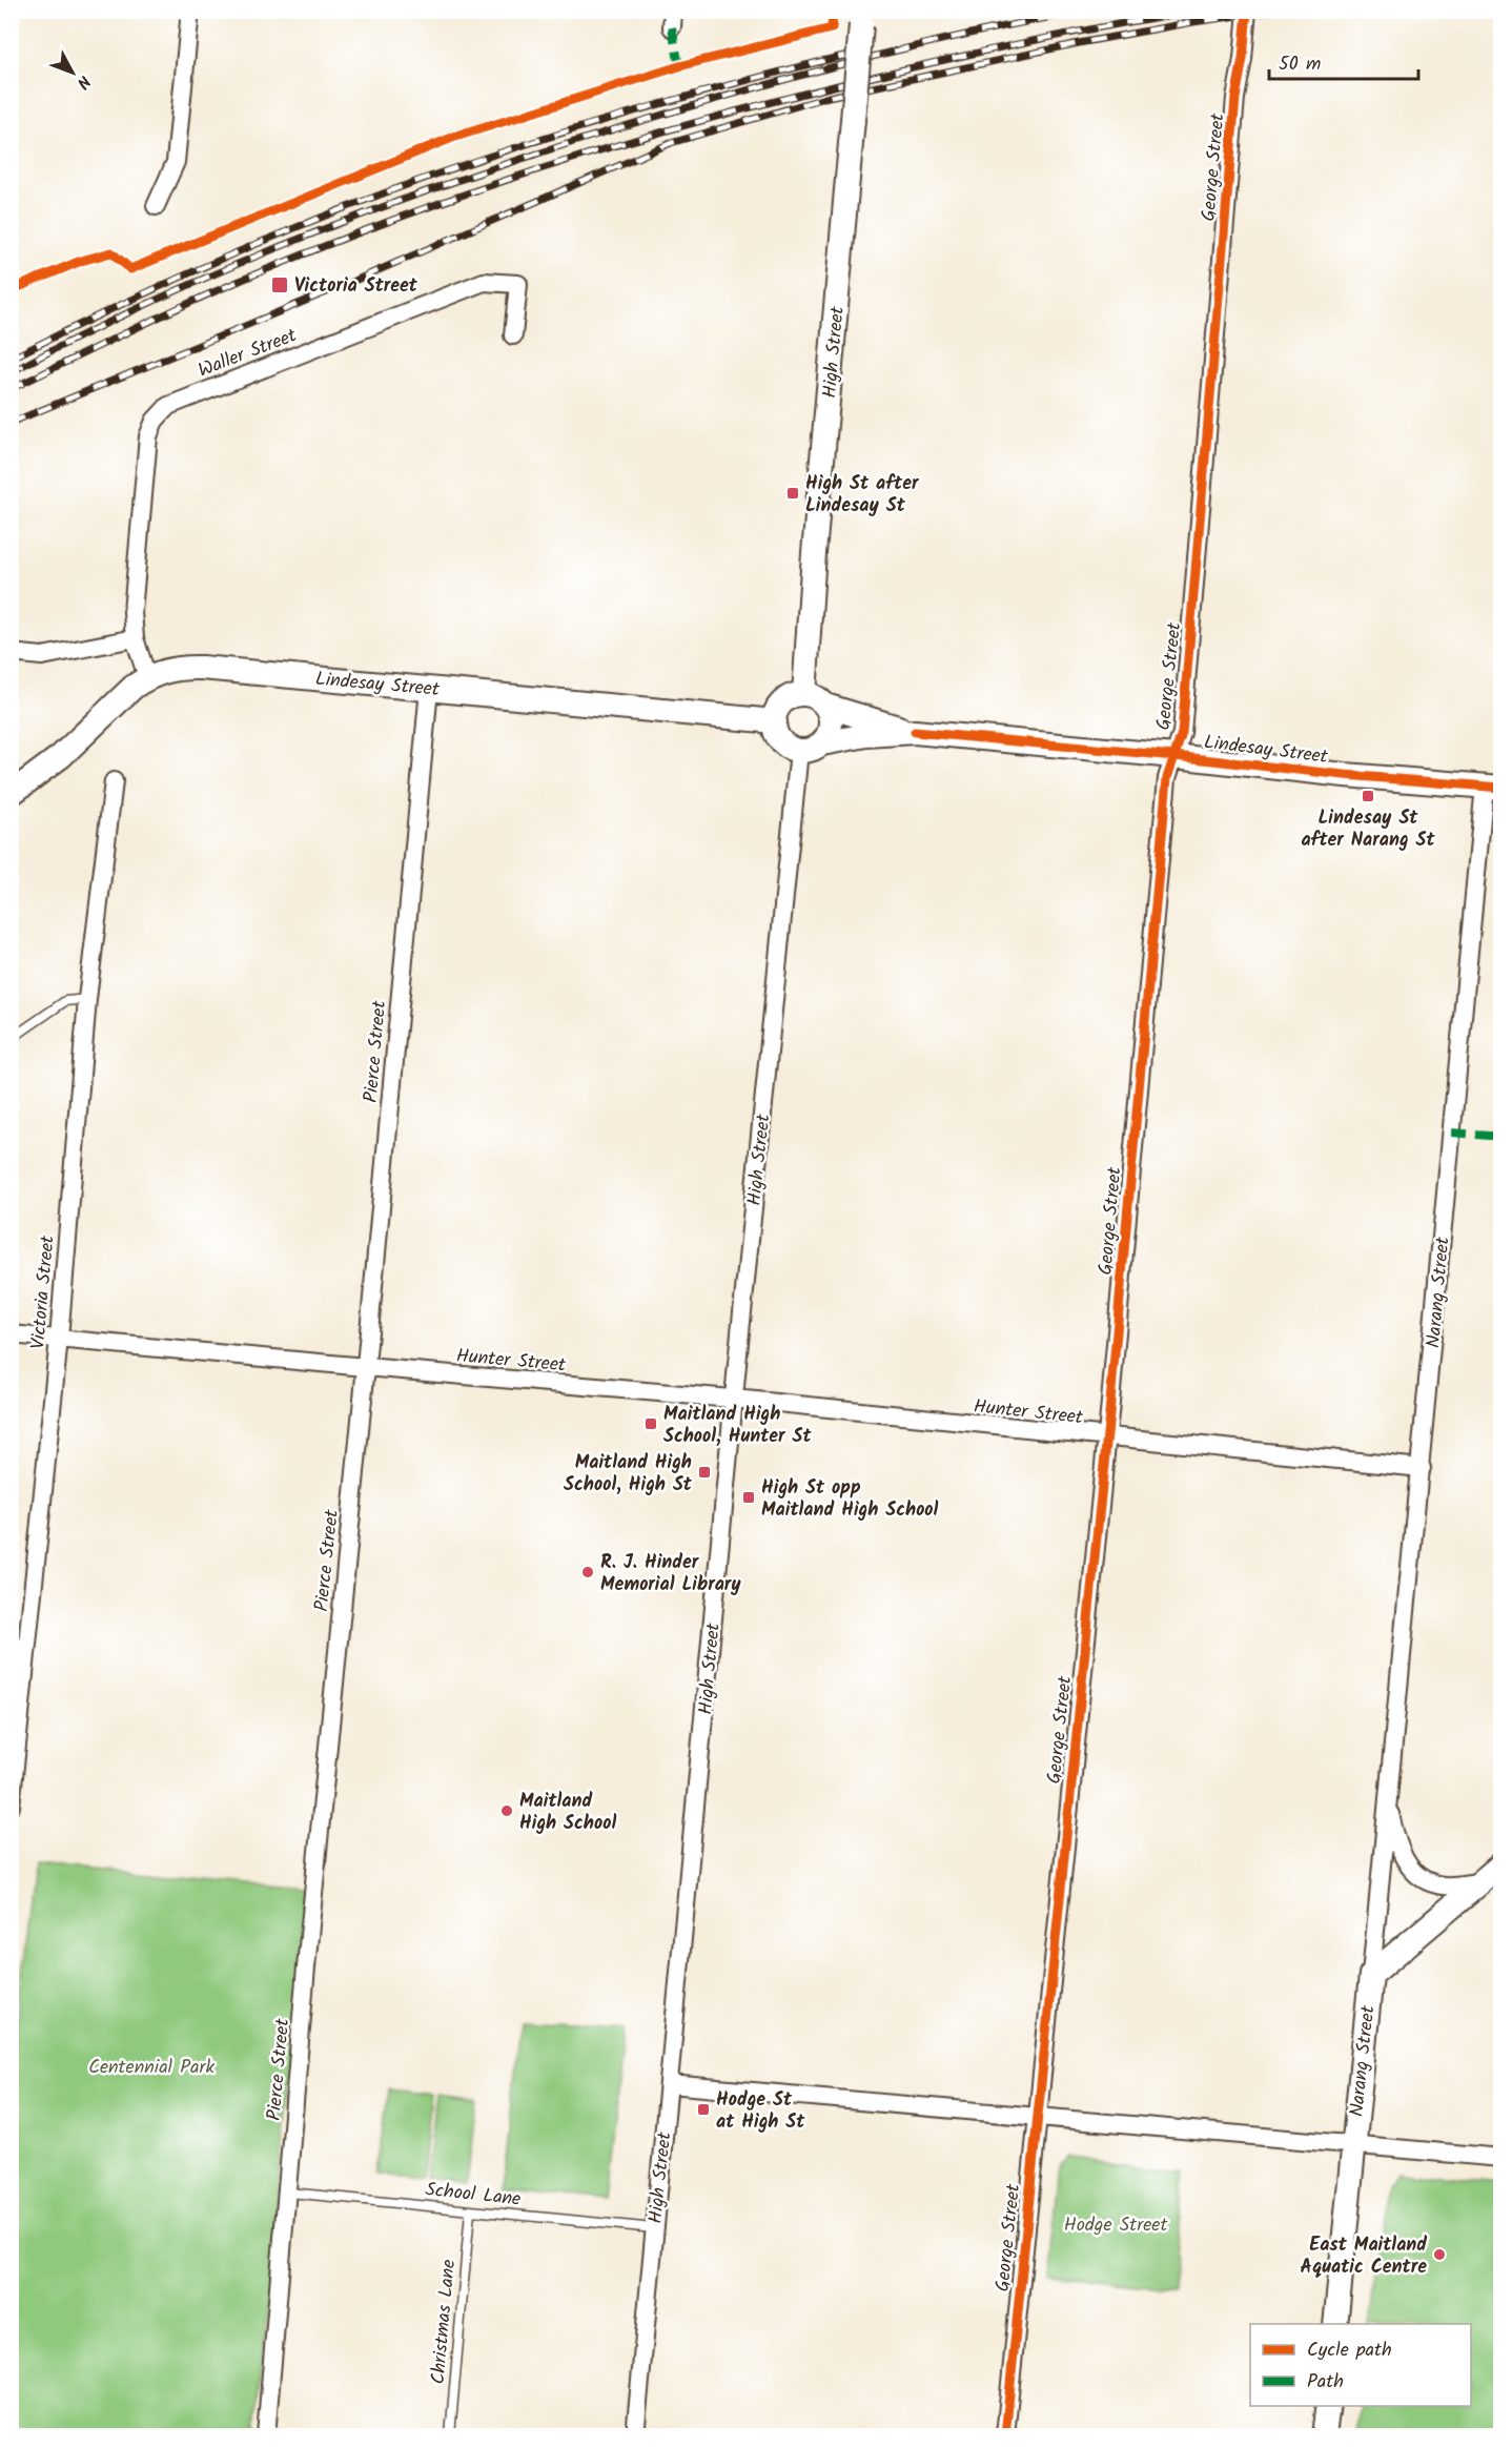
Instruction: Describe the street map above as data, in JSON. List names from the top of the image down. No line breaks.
{"streets":{"main road":["High Street","Lindesay Street","Narang Street"],"street":["George Street","Waller Street","Pierce Street","Victoria Street","Hunter Street"],"lane":["School Lane","Christmas Lane"]},"crossings":[["George Street","Lindesay Street"],["George Street","Hunter Street"],["High Street","Lindesay Street"],["High Street","Hunter Street"],["High Street","School Lane"],["Lindesay Street","Pierce Street"],["Lindesay Street","Narang Street"],["Pierce Street","Hunter Street"],["Pierce Street","School Lane"],["Victoria Street","Hunter Street"],["Narang Street","Hunter Street"],["School Lane","Christmas Lane"]],"parks":["Centennial Park","Hodge Street"],"places":{"transit":["Victoria Street","High St after Lindesay St","Lindesay St after Narang St","Maitland High School, Hunter St","Maitland High School, High St","High St opp Maitland High School","Hodge St at High St"],"other":["R. J. Hinder Memorial Library","Maitland High School","East Maitland Aquatic Centre"]},"legend":["Cycle path","Path"],"scale_bar":"50 m","north":"bottom right"}
